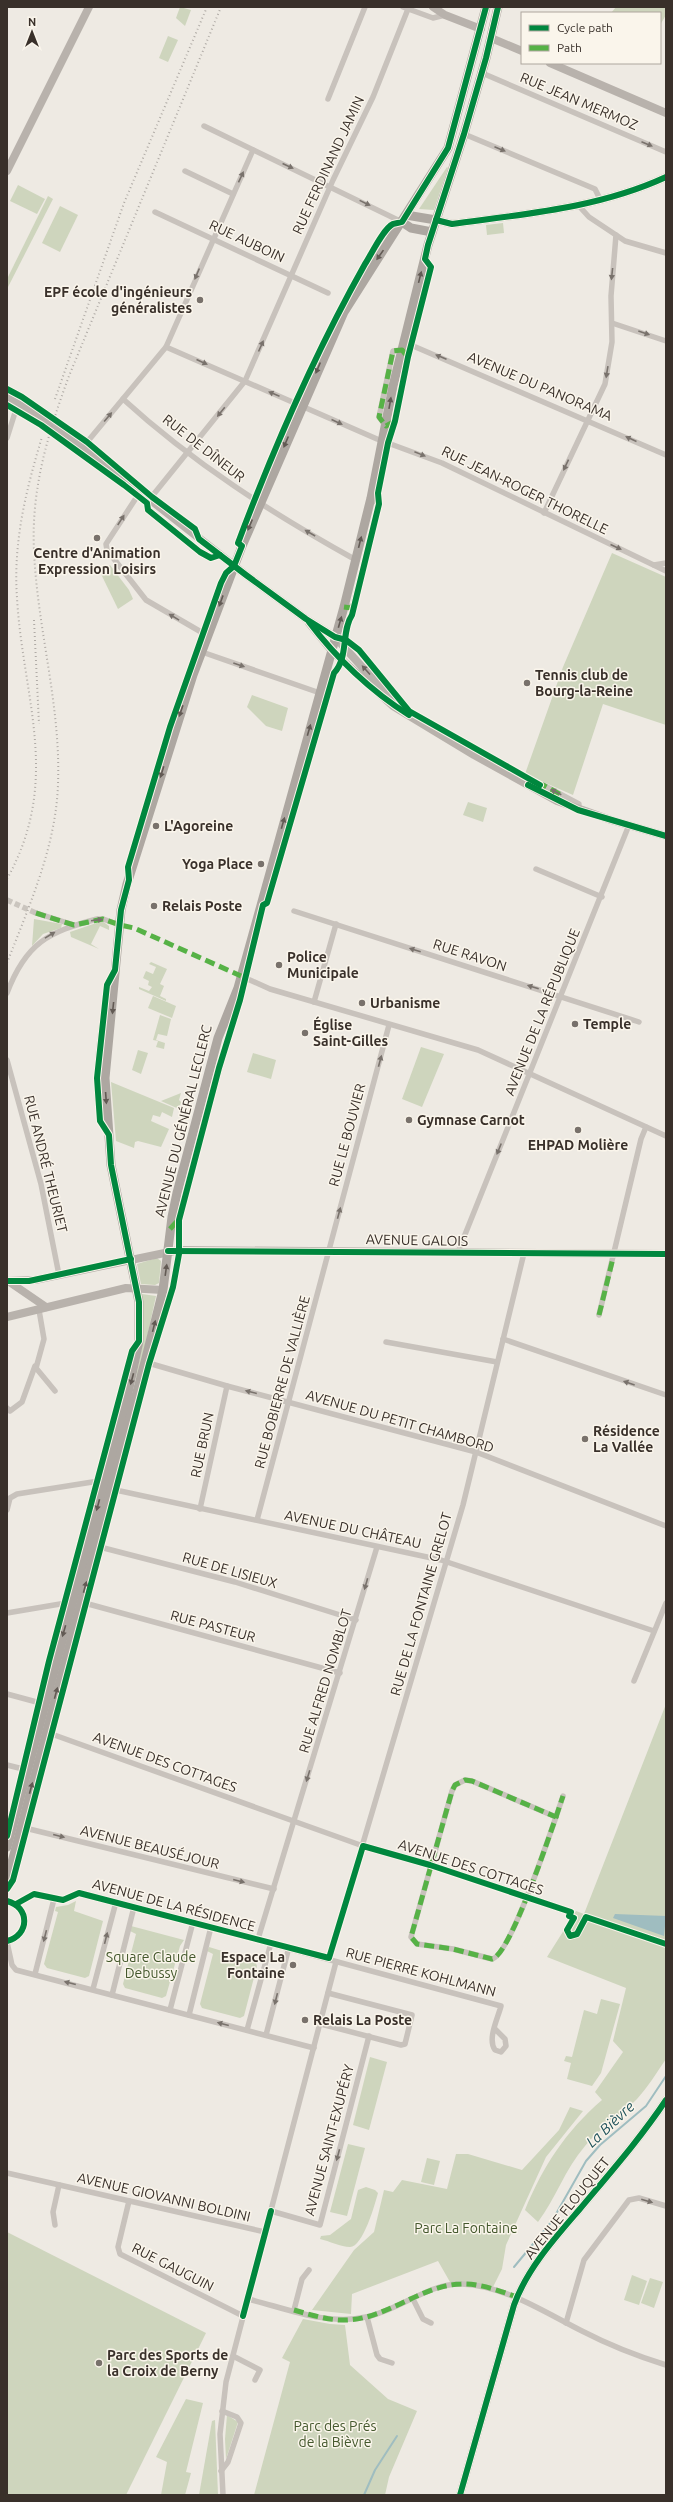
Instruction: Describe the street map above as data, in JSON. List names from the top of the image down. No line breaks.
{"streets":{"main road":["AVENUE DU GÉNÉRAL LECLERC","AVENUE GALOIS","AVENUE FLOUQUET"],"street":["RUE JEAN MERMOZ","RUE FERDINAND JAMIN","RUE AUBOIN","AVENUE DU PANORAMA","RUE DE DÎNEUR","RUE JEAN-ROGER THORELLE","RUE RAVON","AVENUE DE LA RÉPUBLIQUE","RUE LE BOUVIER","RUE ANDRÉ THEURIET","RUE BOBIERRE DE VALLIÈRE","AVENUE DU PETIT CHAMBORD","RUE BRUN","AVENUE DU CHÂTEAU","RUE DE LISIEUX","RUE DE LA FONTAINE GRELOT","RUE PASTEUR","RUE ALFRED NOMBLOT","AVENUE DES COTTAGES","AVENUE BEAUSÉJOUR","AVENUE DE LA RÉSIDENCE","RUE PIERRE KOHLMANN","AVENUE SAINT-EXUPÉRY","AVENUE GIOVANNI BOLDINI","RUE GAUGUIN"]},"crossings":[["RUE JEAN MERMOZ","AVENUE DU GÉNÉRAL LECLERC"],["RUE FERDINAND JAMIN","RUE AUBOIN"],["RUE FERDINAND JAMIN","RUE DE DÎNEUR"],["RUE FERDINAND JAMIN","RUE JEAN-ROGER THORELLE"],["AVENUE DU PANORAMA","AVENUE DU GÉNÉRAL LECLERC"],["RUE DE DÎNEUR","AVENUE DU GÉNÉRAL LECLERC"],["RUE JEAN-ROGER THORELLE","AVENUE DU GÉNÉRAL LECLERC"],["RUE RAVON","AVENUE DE LA RÉPUBLIQUE"],["AVENUE DE LA RÉPUBLIQUE","AVENUE GALOIS"],["AVENUE DU GÉNÉRAL LECLERC","AVENUE GALOIS"],["AVENUE DU GÉNÉRAL LECLERC","AVENUE DU PETIT CHAMBORD"],["AVENUE DU GÉNÉRAL LECLERC","AVENUE DU CHÂTEAU"],["AVENUE DU GÉNÉRAL LECLERC","RUE DE LISIEUX"],["AVENUE DU GÉNÉRAL LECLERC","RUE PASTEUR"],["AVENUE DU GÉNÉRAL LECLERC","AVENUE DES COTTAGES"],["AVENUE DU GÉNÉRAL LECLERC","AVENUE BEAUSÉJOUR"],["RUE LE BOUVIER","AVENUE GALOIS"],["RUE LE BOUVIER","RUE BOBIERRE DE VALLIÈRE"],["RUE ANDRÉ THEURIET","AVENUE GALOIS"],["AVENUE GALOIS","RUE BOBIERRE DE VALLIÈRE"],["AVENUE GALOIS","RUE DE LA FONTAINE GRELOT"],["RUE BOBIERRE DE VALLIÈRE","AVENUE DU PETIT CHAMBORD"],["RUE BOBIERRE DE VALLIÈRE","AVENUE DU CHÂTEAU"],["AVENUE DU PETIT CHAMBORD","RUE BRUN"],["AVENUE DU PETIT CHAMBORD","RUE DE LA FONTAINE GRELOT"],["RUE BRUN","AVENUE DU CHÂTEAU"],["AVENUE DU CHÂTEAU","RUE DE LA FONTAINE GRELOT"],["AVENUE DU CHÂTEAU","RUE ALFRED NOMBLOT"],["RUE DE LISIEUX","RUE ALFRED NOMBLOT"],["RUE DE LA FONTAINE GRELOT","AVENUE DES COTTAGES"],["RUE DE LA FONTAINE GRELOT","AVENUE DE LA RÉSIDENCE"],["RUE PASTEUR","RUE ALFRED NOMBLOT"],["RUE ALFRED NOMBLOT","AVENUE DES COTTAGES"],["RUE ALFRED NOMBLOT","AVENUE BEAUSÉJOUR"],["RUE ALFRED NOMBLOT","AVENUE DE LA RÉSIDENCE"],["AVENUE DE LA RÉSIDENCE","RUE PIERRE KOHLMANN"],["AVENUE GIOVANNI BOLDINI","RUE GAUGUIN"]],"one_way":["RUE JEAN MERMOZ","AVENUE DU PANORAMA","RUE DE DÎNEUR","RUE RAVON","AVENUE DE LA RÉPUBLIQUE","RUE LE BOUVIER","RUE ALFRED NOMBLOT","AVENUE BEAUSÉJOUR","AVENUE SAINT-EXUPÉRY"],"water":["La Bièvre"],"parks":["Square Claude Debussy","Parc La Fontaine","Parc des Prés de la Bièvre"],"places":["EPF école d'ingénieurs généralistes","Centre d'Animation Expression Loisirs","Tennis club de Bourg-la-Reine","L'Agoreine","Yoga Place","Relais Poste","Police Municipale","Urbanisme","Temple","Église Saint-Gilles","Gymnase Carnot","EHPAD Molière","Résidence La Vallée","Espace La Fontaine","Relais La Poste","Parc des Sports de la Croix de Berny"],"legend":["Cycle path","Path"],"north":"top"}
